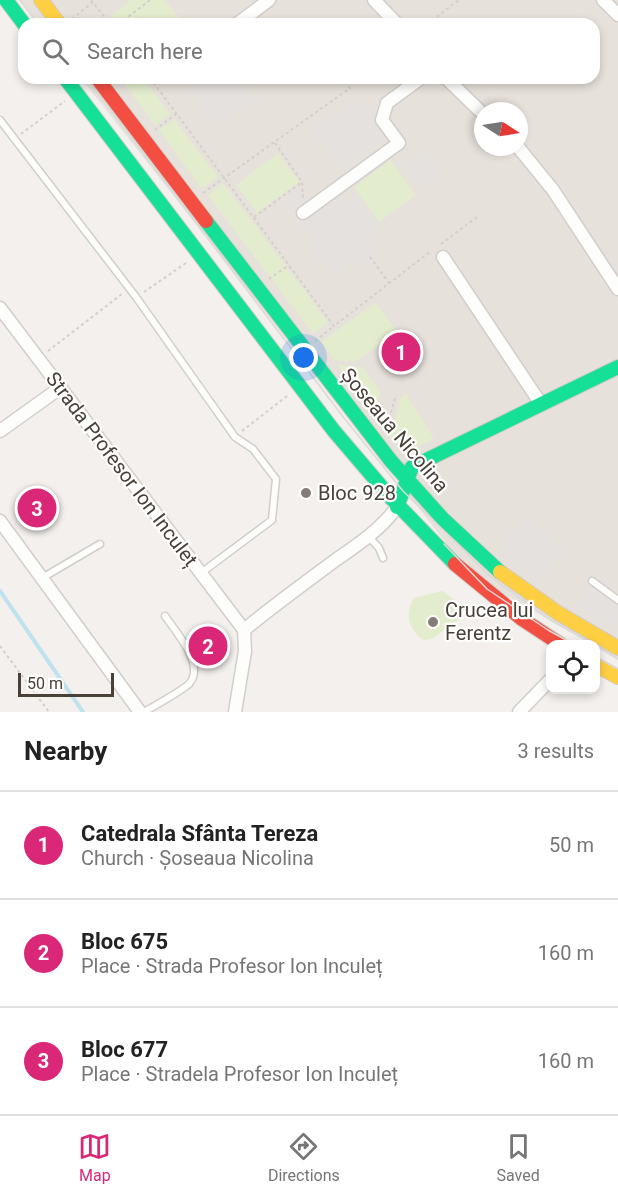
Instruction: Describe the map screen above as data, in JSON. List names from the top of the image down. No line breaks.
{"streets":{"main road":["Șoseaua Nicolina"],"street":["Strada Profesor Ion Inculeț"]},"places":["Bloc 928","Crucea lui Ferentz"],"scale_bar":"50 m","north":"right","page":{"search":"Search here","pins":["1","3","2"],"scale":"50 m","heading":["Nearby","3 results"],"list":[{"mark":"1","name":"Catedrala Sfânta Tereza","note":"Church · Șoseaua Nicolina","value":"50 m"},{"mark":"2","name":"Bloc 675","note":"Place · Strada Profesor Ion Inculeț","value":"160 m"},{"mark":"3","name":"Bloc 677","note":"Place · Stradela Profesor Ion Inculeț","value":"160 m"}],"nav":["Map","Directions","Saved"]}}
